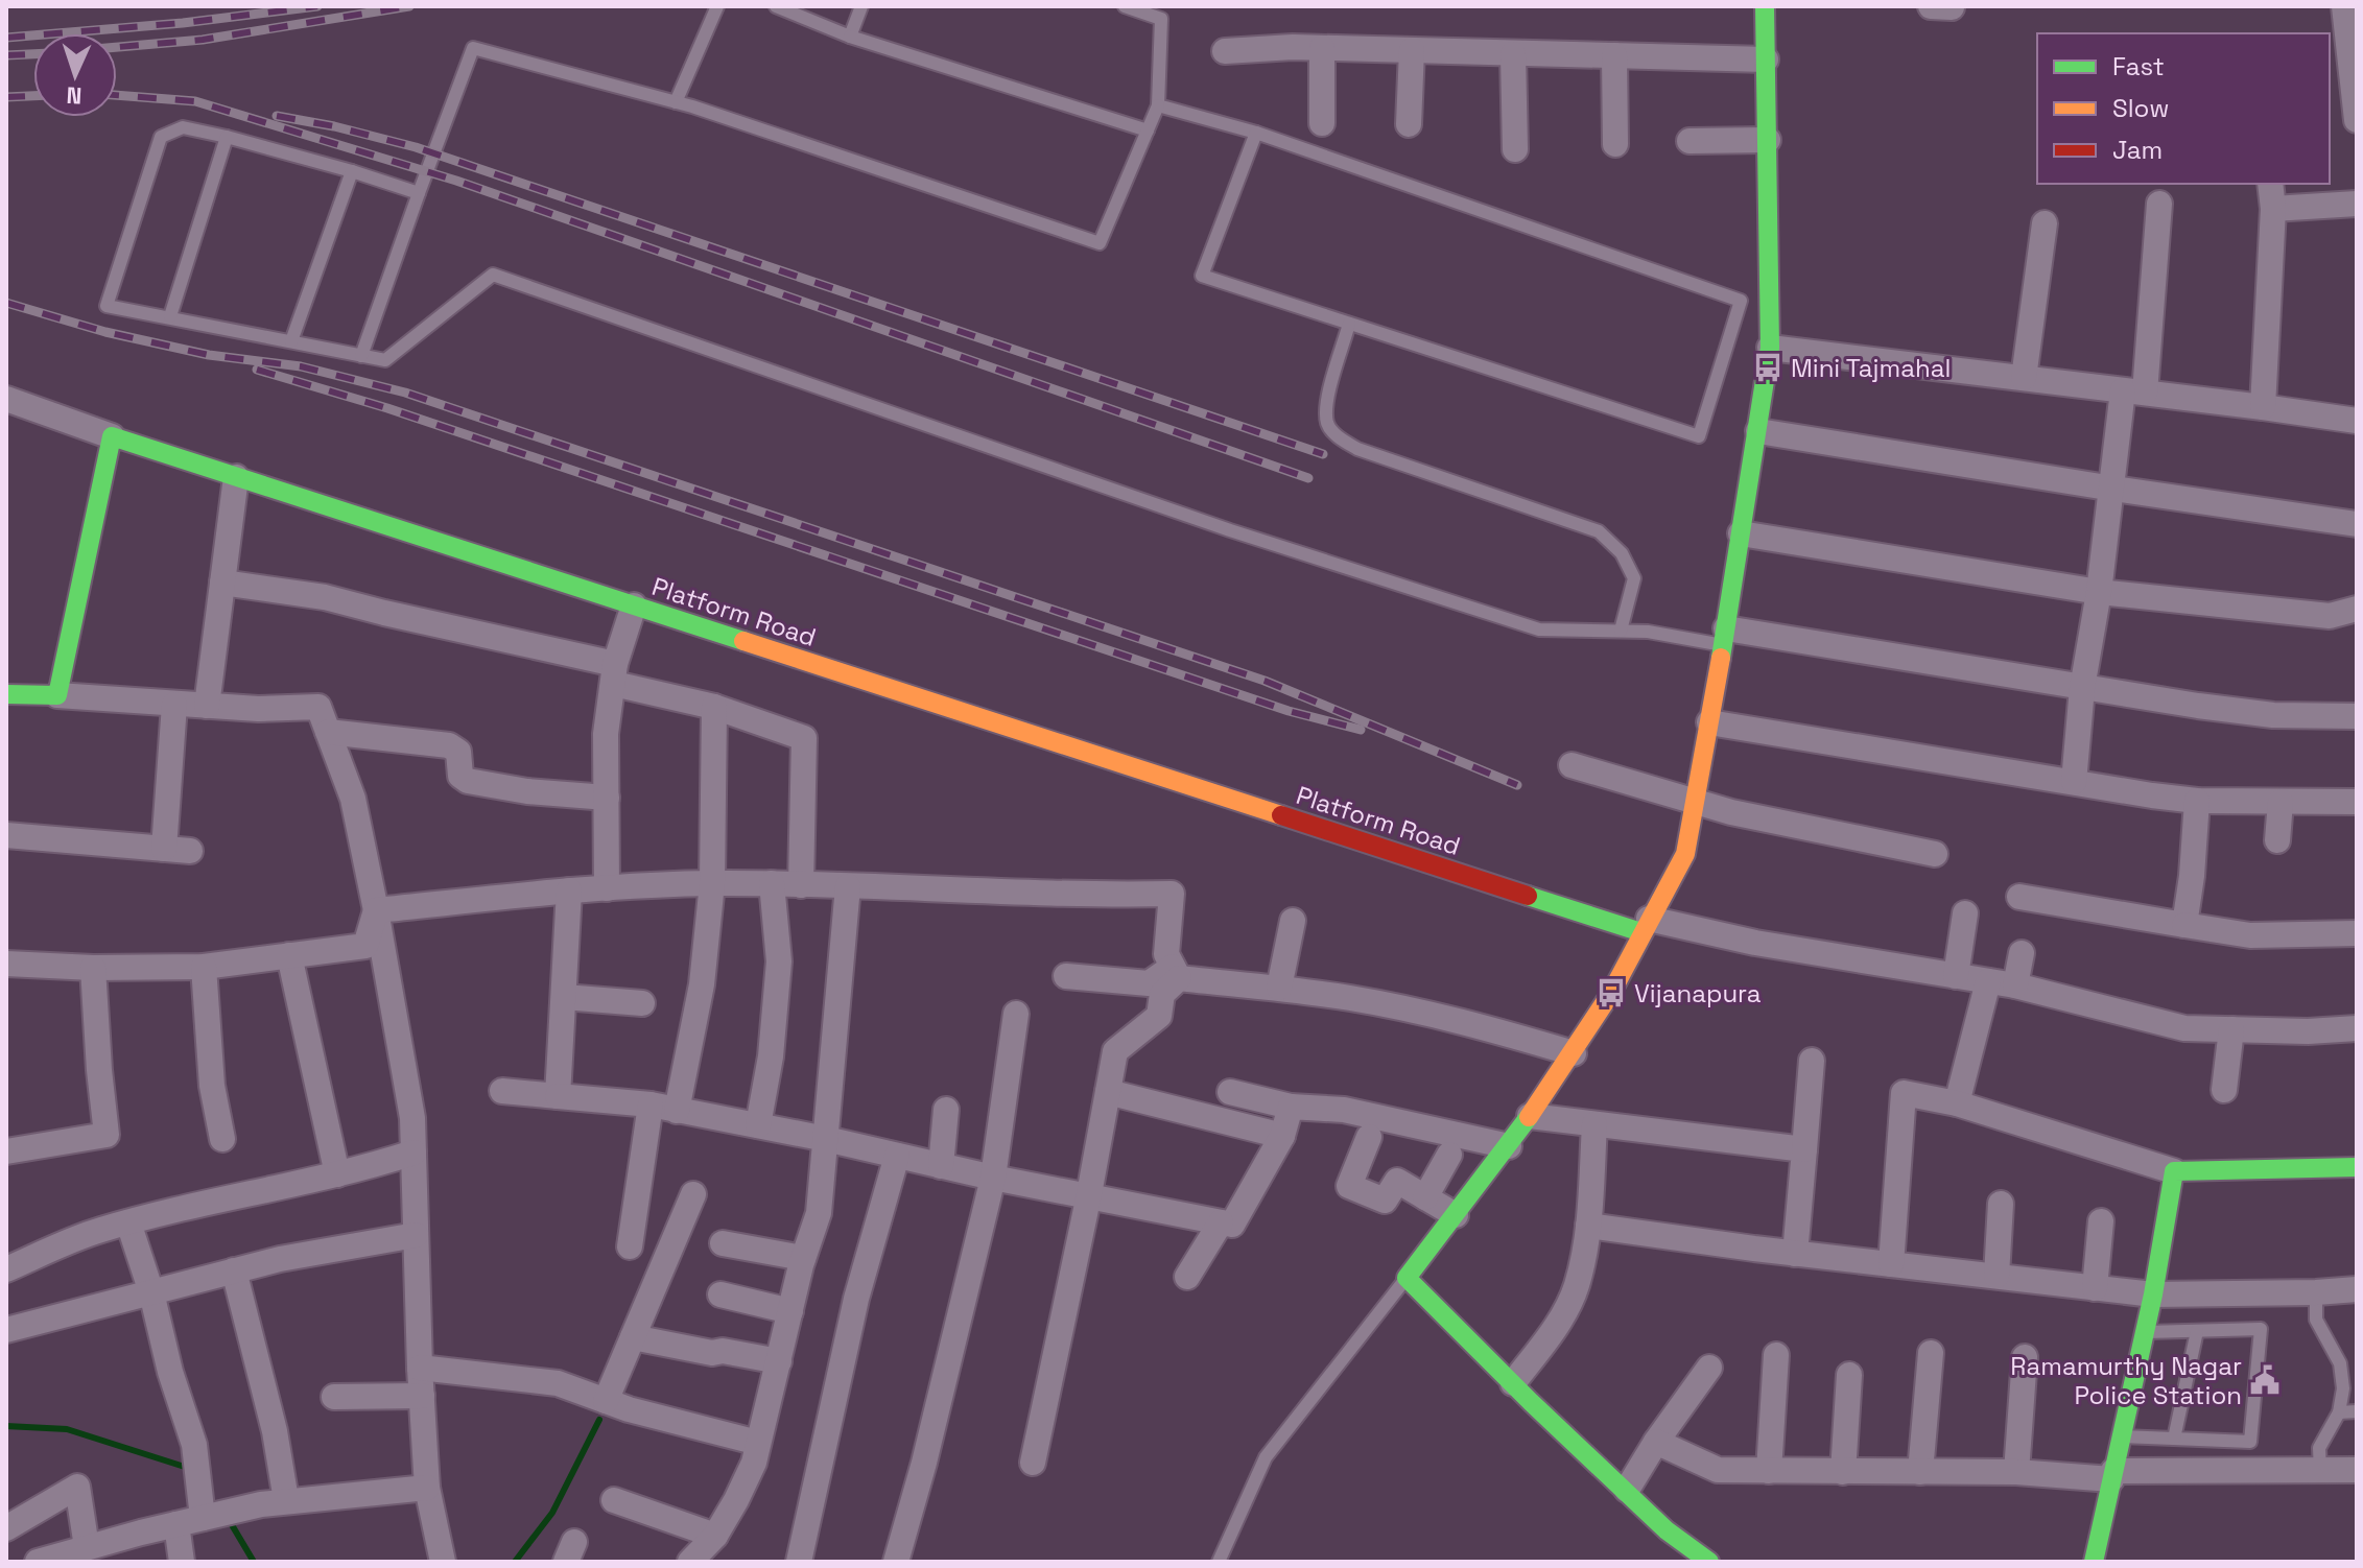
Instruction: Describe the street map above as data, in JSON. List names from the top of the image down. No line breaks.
{"streets":{"street":["Platform Road"]},"places":{"bus stop":["Mini Tajmahal","Vijanapura"],"public building":["Ramamurthy Nagar Police Station"]},"legend":["Fast","Slow","Jam"],"north":"bottom"}
